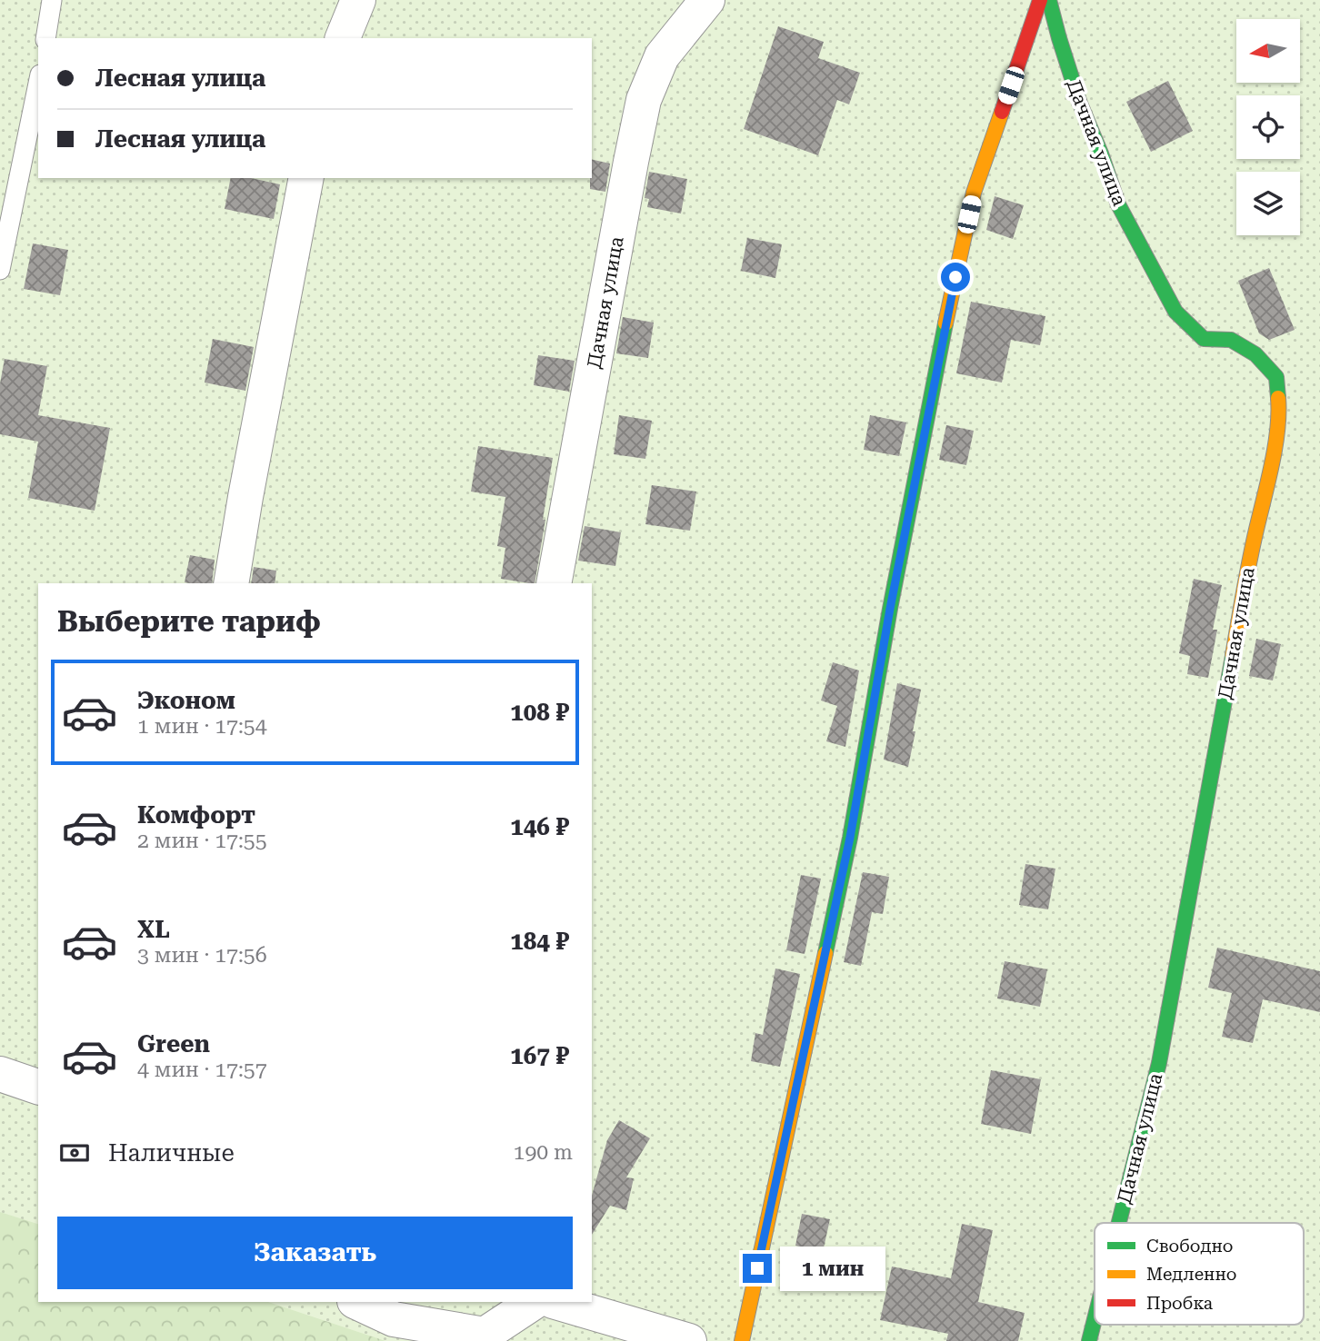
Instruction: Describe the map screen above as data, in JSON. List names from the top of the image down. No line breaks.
{"streets":{"street":["Дачная улица"]},"legend":["Свободно","Медленно","Пробка"],"north":"left","page":{"banner":["Лесная улица","Лесная улица"],"heading":"Выберите тариф","list":[{"name":"Эконом","note":"1 мин · 17:54","value":"108 ₽"},{"name":"Комфорт","note":"2 мин · 17:55","value":"146 ₽"},{"name":"XL","note":"3 мин · 17:56","value":"184 ₽"},{"name":"Green","note":"4 мин · 17:57","value":"167 ₽"}],"pay":["Наличные","190 m"],"buttons":"Заказать","bubble":"1 мин"}}
